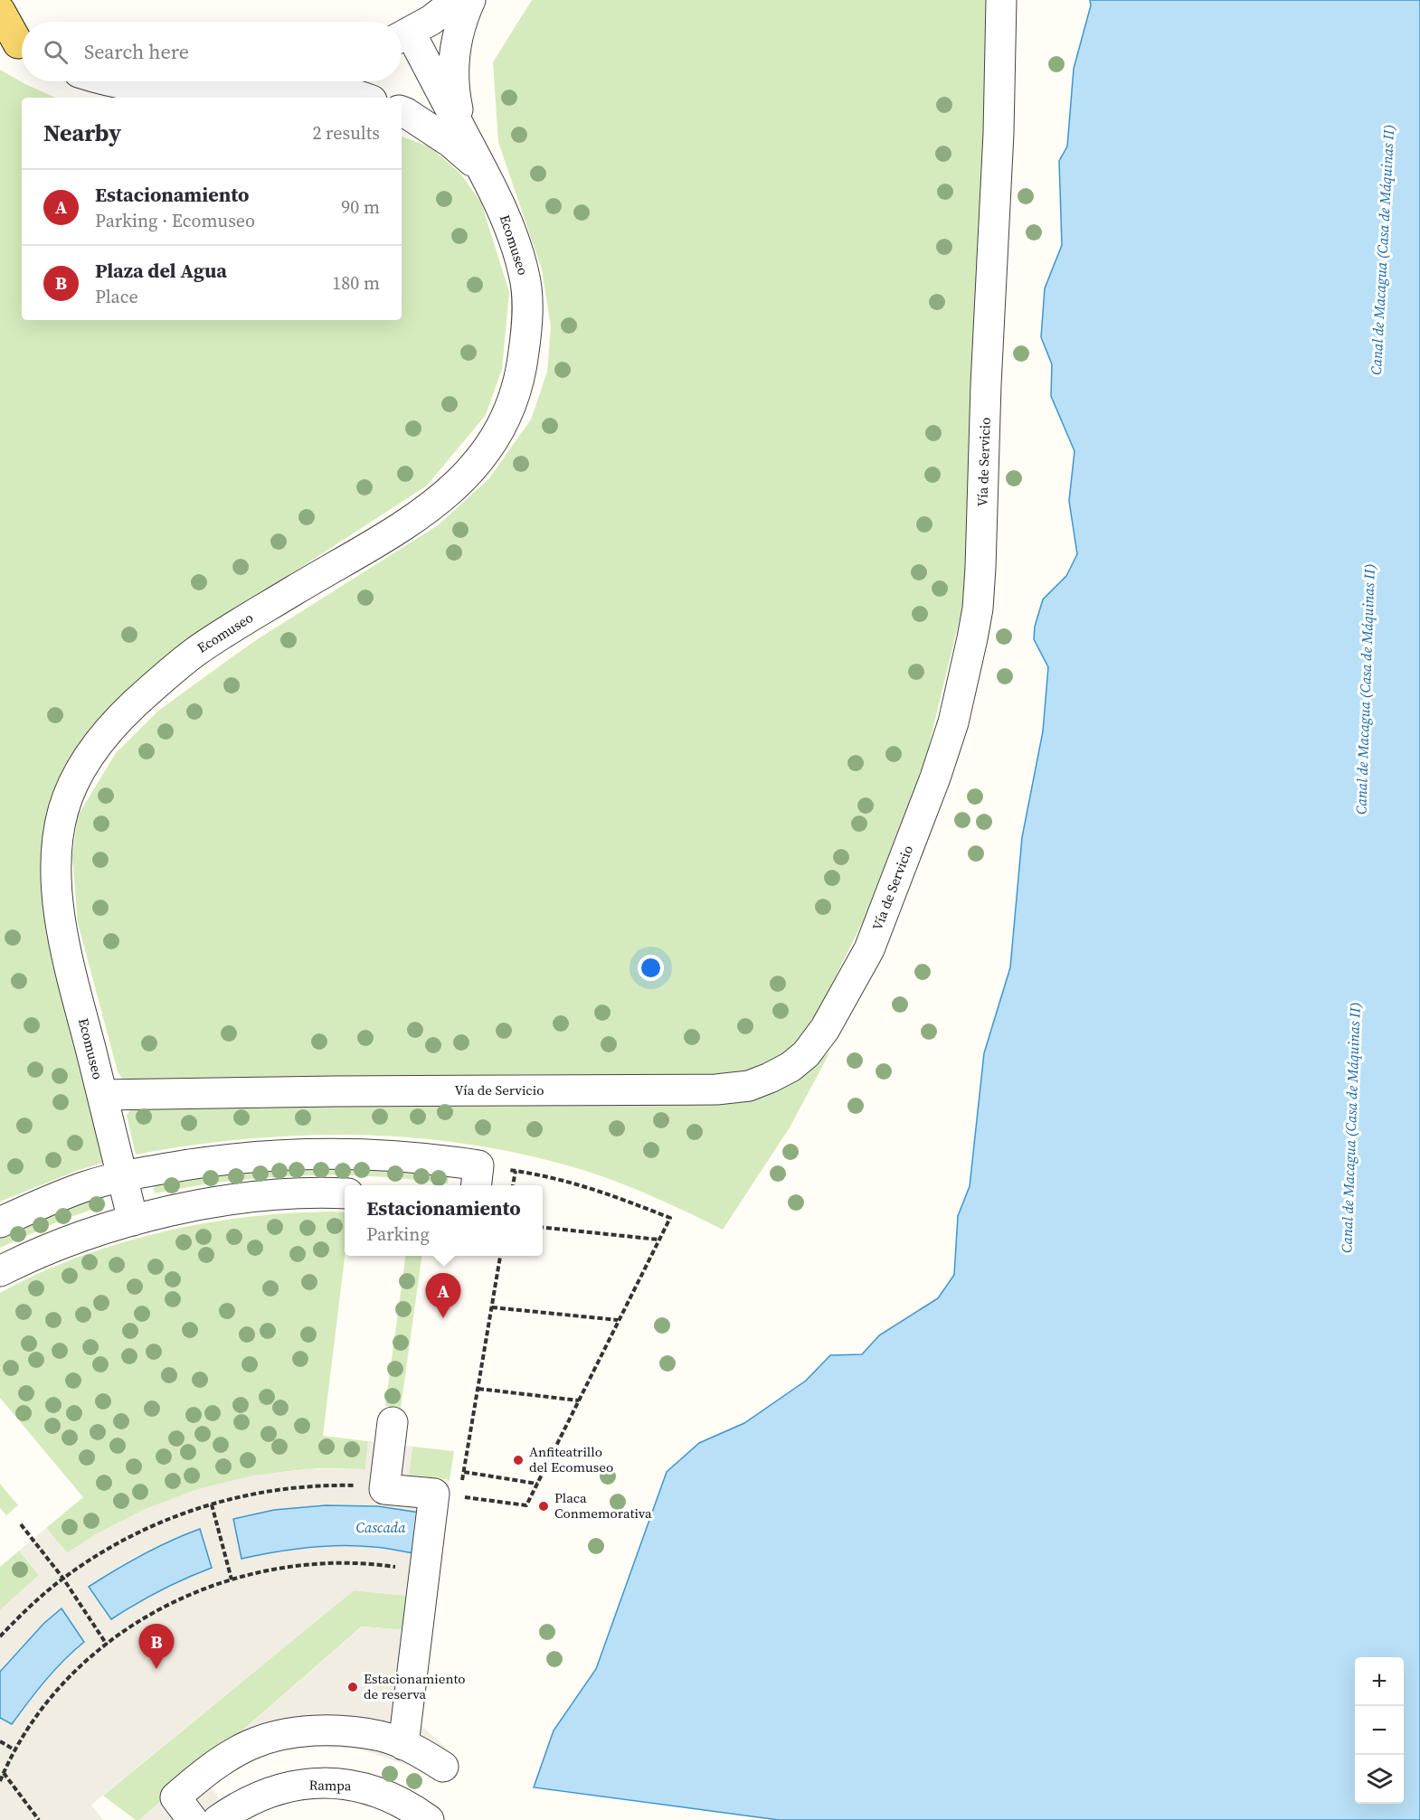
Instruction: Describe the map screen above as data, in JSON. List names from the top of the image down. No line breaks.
{"streets":{"street":["Ecomuseo","Vía de Servicio","Rampa"]},"crossings":[["Ecomuseo","Vía de Servicio"]],"water":["Canal de Macagua (Casa de Máquinas II)","Cascada"],"places":["Anfiteatrillo del Ecomuseo","Placa Conmemorativa","Estacionamiento de reserva"],"page":{"search":"Search here","heading":["Nearby","2 results"],"list":[{"mark":"A","name":"Estacionamiento","note":"Parking · Ecomuseo","value":"90 m"},{"mark":"B","name":"Plaza del Agua","note":"Place","value":"180 m"}],"popup":["Estacionamiento","Parking"],"pins":["A","B"],"map_buttons":["+","−"]}}
